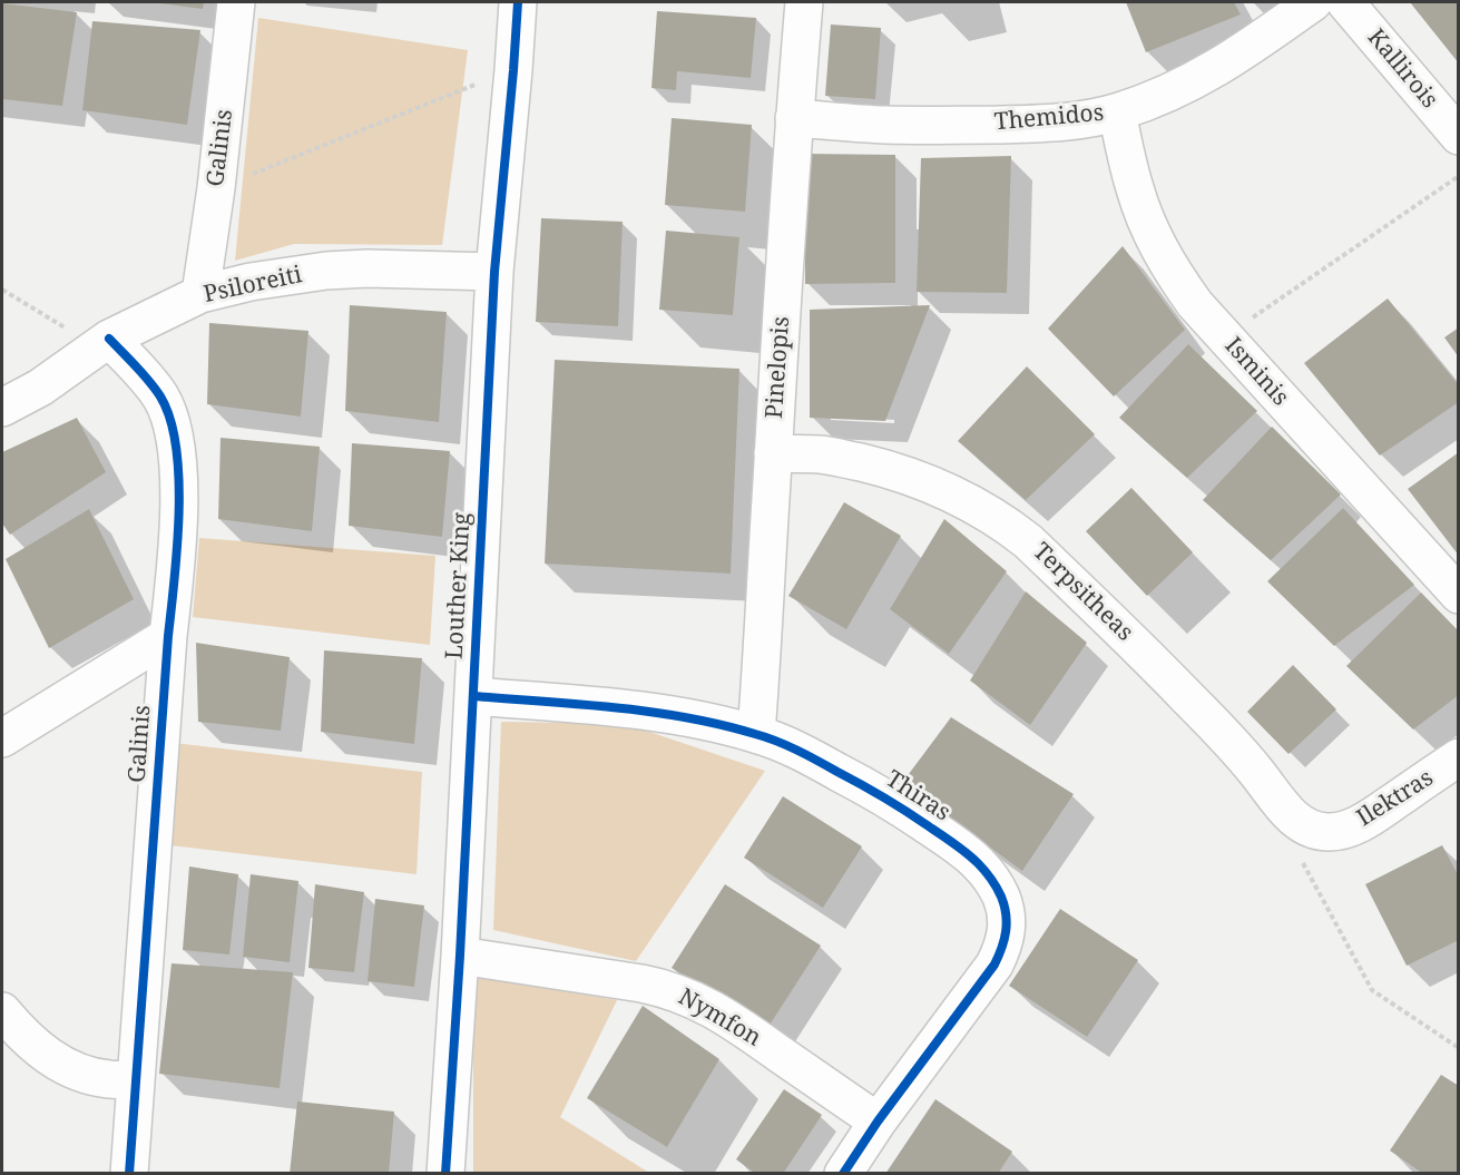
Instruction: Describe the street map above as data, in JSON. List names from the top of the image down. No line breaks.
{"streets":{"street":["Kallirois","Themidos","Galinis","Psiloreiti","Pinelopis","Isminis","Louther King","Terpsitheas","Thiras","Ilektras","Nymfon"]},"crossings":[["Themidos","Pinelopis"],["Themidos","Isminis"],["Galinis","Psiloreiti"],["Psiloreiti","Louther King"],["Pinelopis","Terpsitheas"],["Pinelopis","Thiras"],["Louther King","Thiras"],["Louther King","Nymfon"],["Terpsitheas","Ilektras"],["Thiras","Nymfon"]]}
